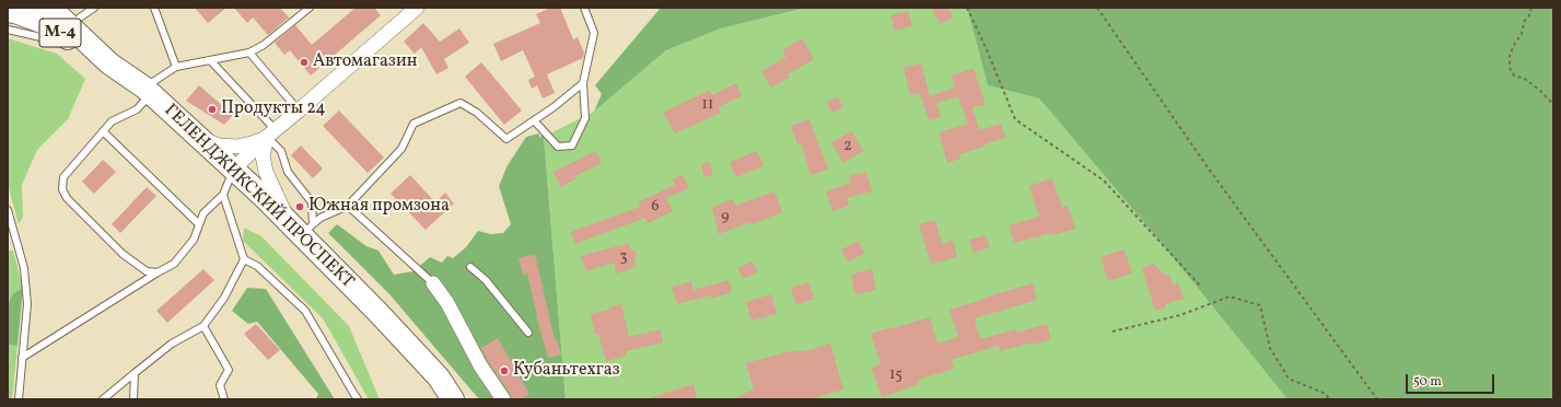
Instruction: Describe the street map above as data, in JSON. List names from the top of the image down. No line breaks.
{"streets":{"main road":["М-4","ГЕЛЕНДЖИКСКИЙ ПРОСПЕКТ"]},"crossings":[["М-4","ГЕЛЕНДЖИКСКИЙ ПРОСПЕКТ"]],"places":["Автомагазин","Продукты 24","Южная промзона","Кубаньтехгаз"],"house_numbers":["11","2","6","9","3","15"],"scale_bar":"50 m"}
